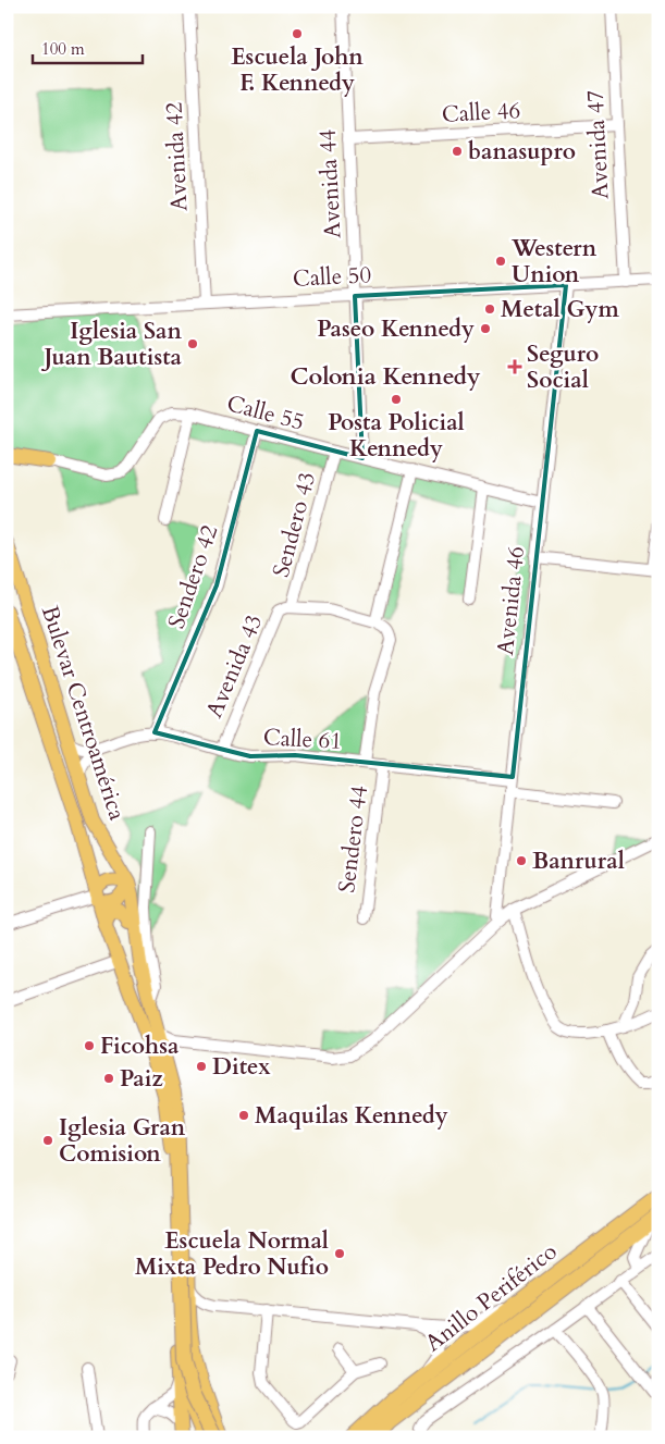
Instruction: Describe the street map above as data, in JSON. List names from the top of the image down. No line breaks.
{"streets":{"highway":["Anillo Periférico"],"main road":["Bulevar Centroamérica"],"street":["Calle 46","Avenida 47","Avenida 42","Avenida 44","Calle 50","Calle 55","Sendero 43","Sendero 42","Avenida 46","Avenida 43","Calle 61","Sendero 44"]},"crossings":[["Calle 46","Avenida 47"],["Calle 46","Avenida 44"],["Avenida 47","Calle 50"],["Avenida 42","Calle 50"],["Avenida 44","Calle 50"],["Avenida 44","Calle 55"],["Calle 50","Avenida 46"],["Calle 55","Sendero 43"],["Calle 55","Sendero 42"],["Calle 55","Avenida 46"],["Sendero 43","Avenida 43"],["Sendero 42","Calle 61"],["Avenida 46","Calle 61"],["Avenida 43","Calle 61"],["Bulevar Centroamérica","Calle 61"],["Calle 61","Sendero 44"]],"districts":["Colonia Kennedy"],"places":{"other":["Escuela John F. Kennedy","banasupro","Western Union","Metal Gym","Paseo Kennedy","Iglesia San Juan Bautista","Posta Policial Kennedy","Banrural","Ficohsa","Ditex","Paiz","Maquilas Kennedy","Iglesia Gran Comision","Escuela Normal Mixta Pedro Nufio"],"health":["Seguro Social"]},"scale_bar":"100 m"}
